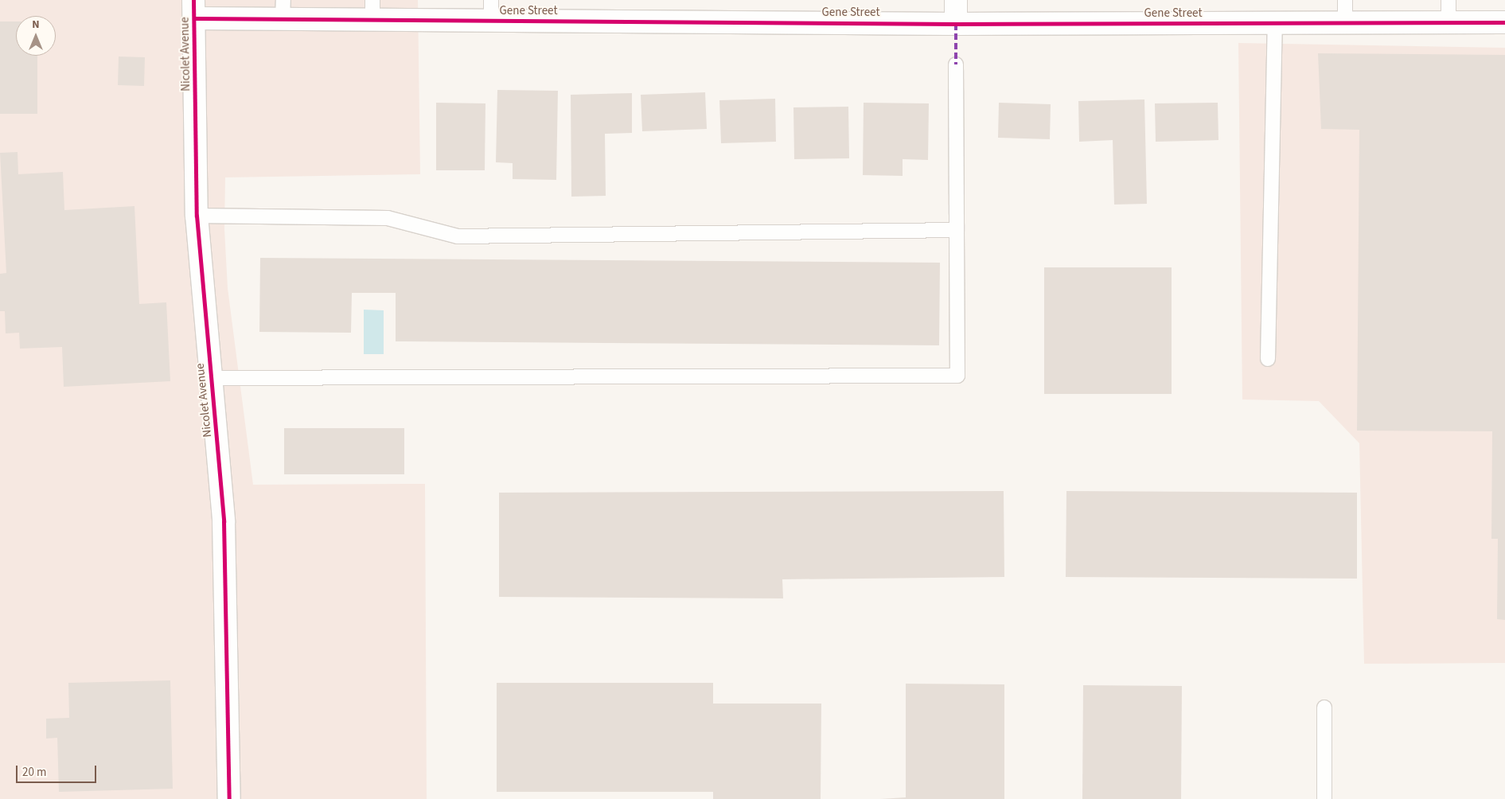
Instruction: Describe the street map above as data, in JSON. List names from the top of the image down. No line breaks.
{"streets":{"street":["Gene Street","Nicolet Avenue"]},"crossings":[["Gene Street","Nicolet Avenue"]],"scale_bar":"20 m","north":"top"}
